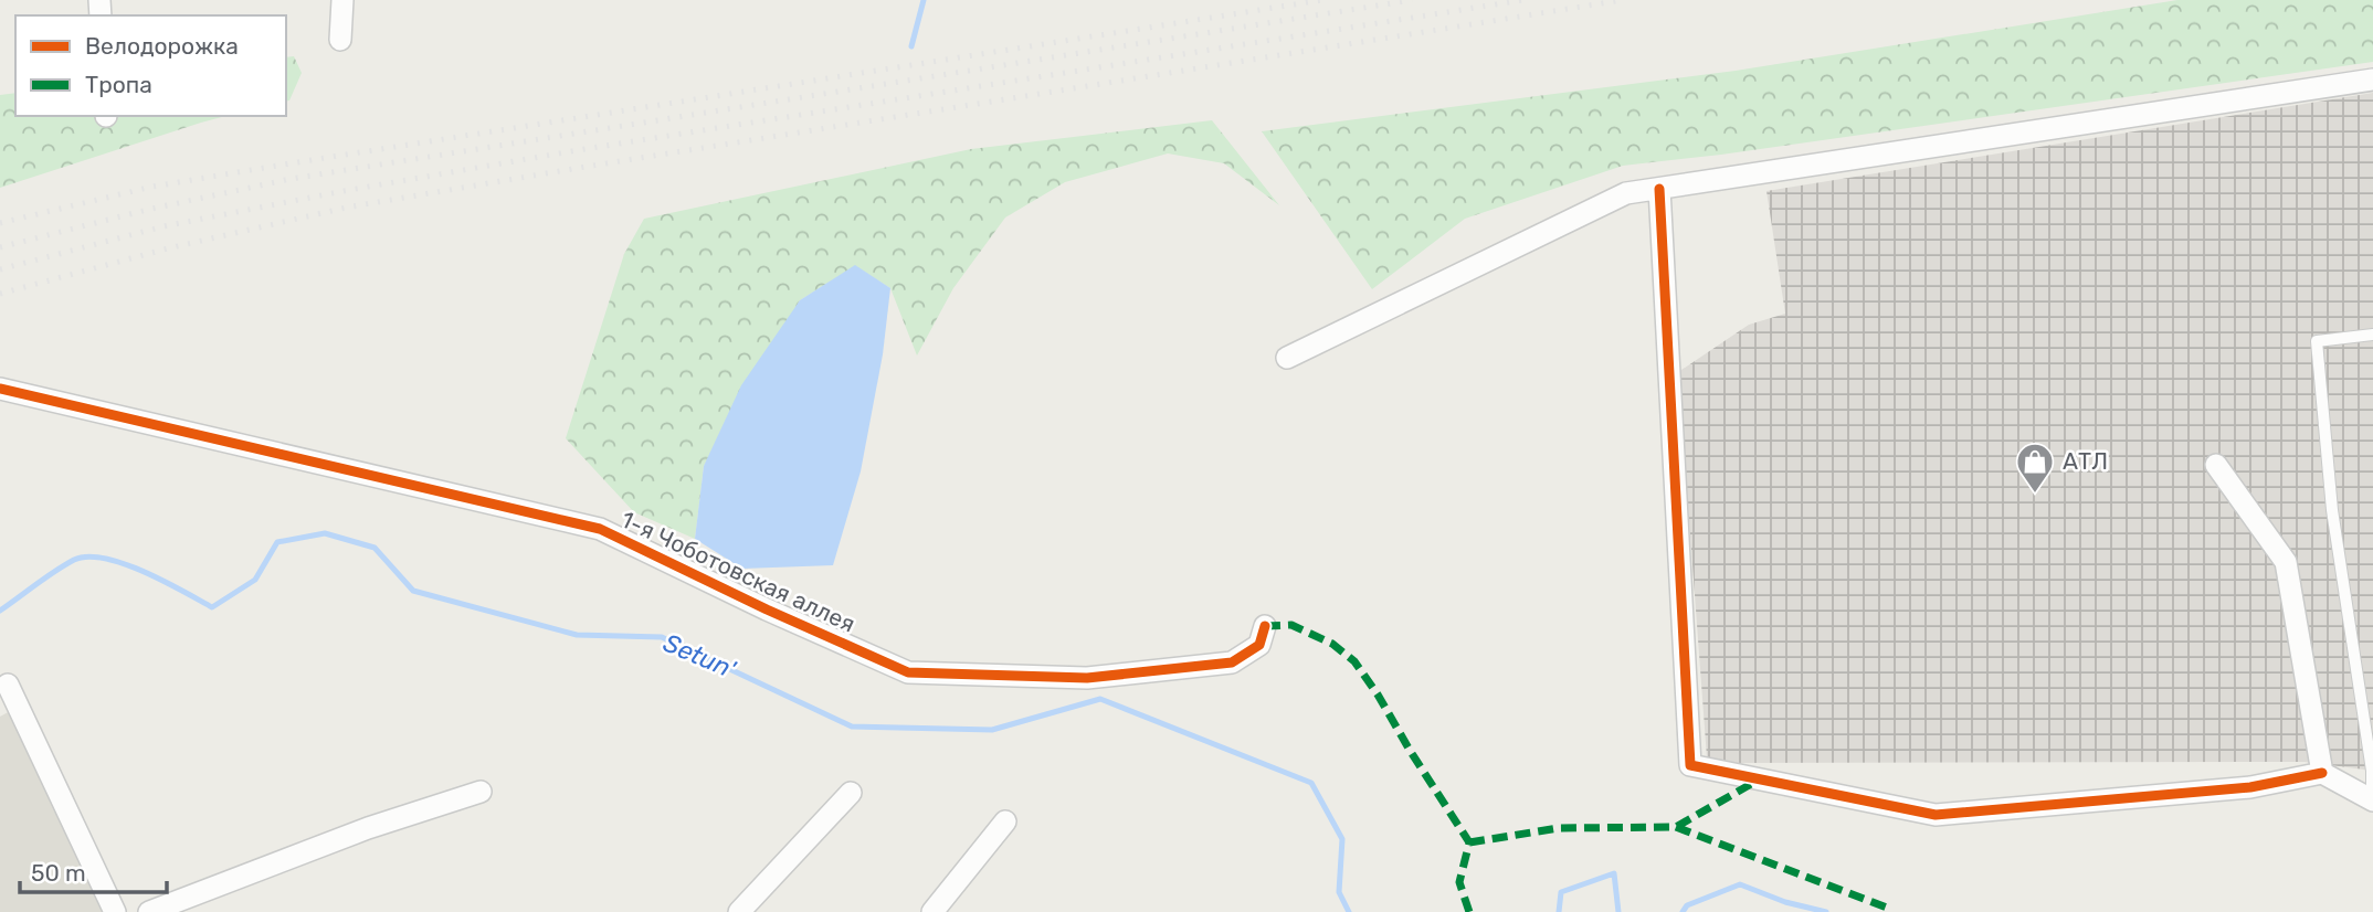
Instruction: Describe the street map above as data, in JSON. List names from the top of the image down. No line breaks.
{"streets":{"street":["1-я Чоботовская аллея"]},"water":["Setun'"],"places":{"shop":["АТЛ"]},"legend":["Велодорожка","Тропа"],"scale_bar":"50 m"}
